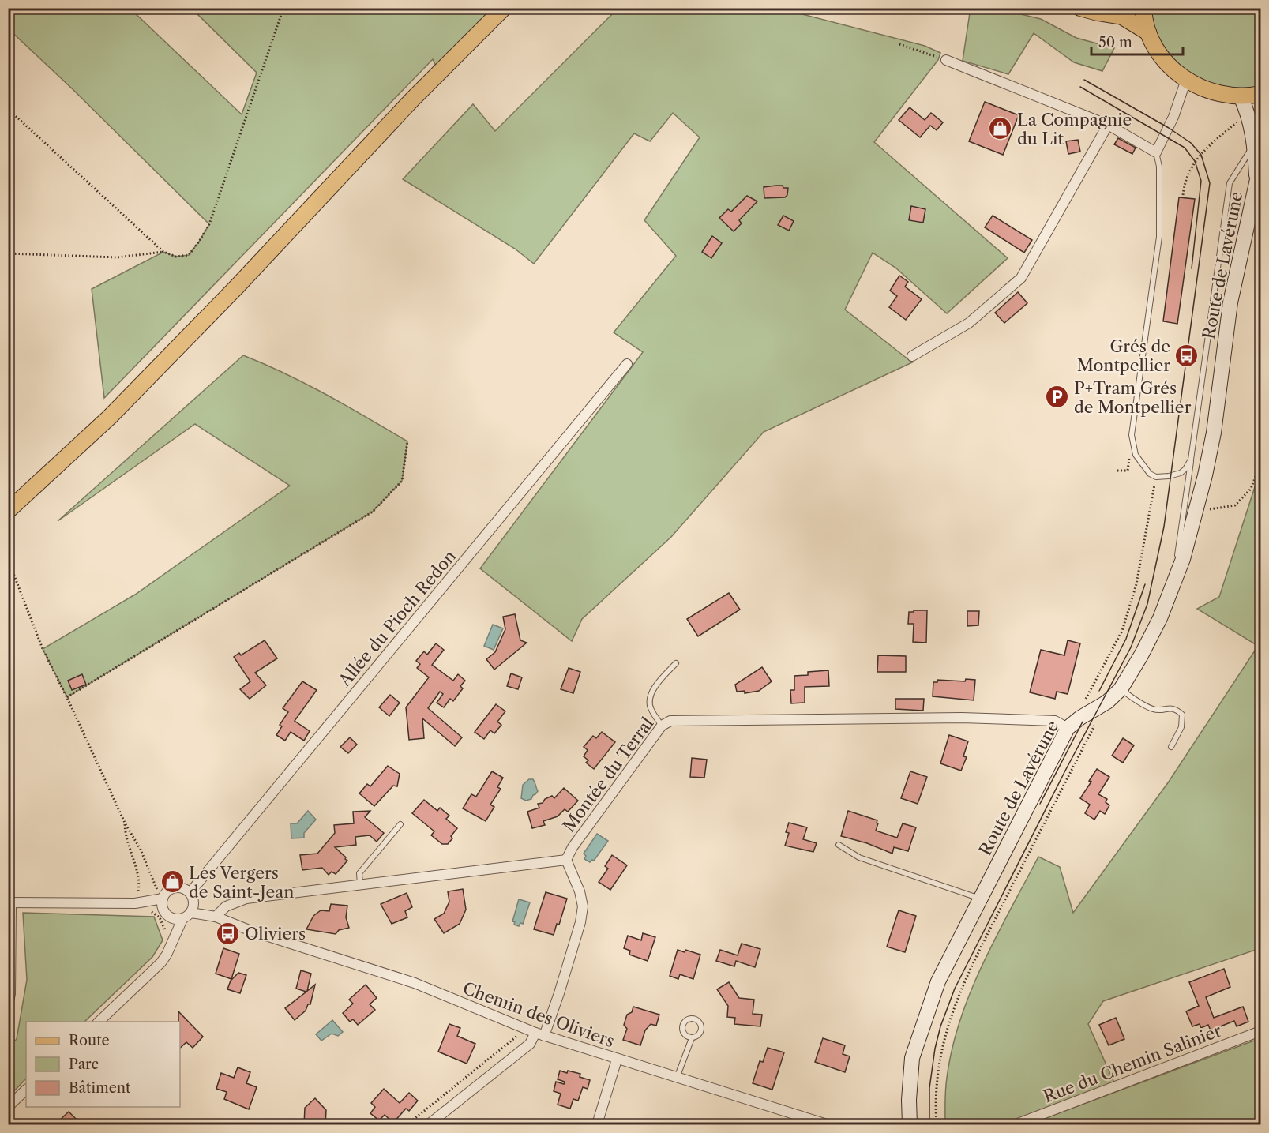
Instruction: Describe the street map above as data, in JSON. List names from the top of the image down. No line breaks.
{"streets":{"main road":["Route de Lavérune"],"street":["Allée du Pioch Redon","Montée du Terral","Chemin des Oliviers","Rue du Chemin Salinier"]},"crossings":[["Route de Lavérune","Montée du Terral"],["Allée du Pioch Redon","Chemin des Oliviers"]],"places":{"shop":["La Compagnie du Lit","Les Vergers de Saint-Jean"],"bus stop":["Grés de Montpellier","Oliviers"],"parking":["P+Tram Grés de Montpellier"]},"legend":["Route","Parc","Bâtiment"],"scale_bar":"50 m"}
